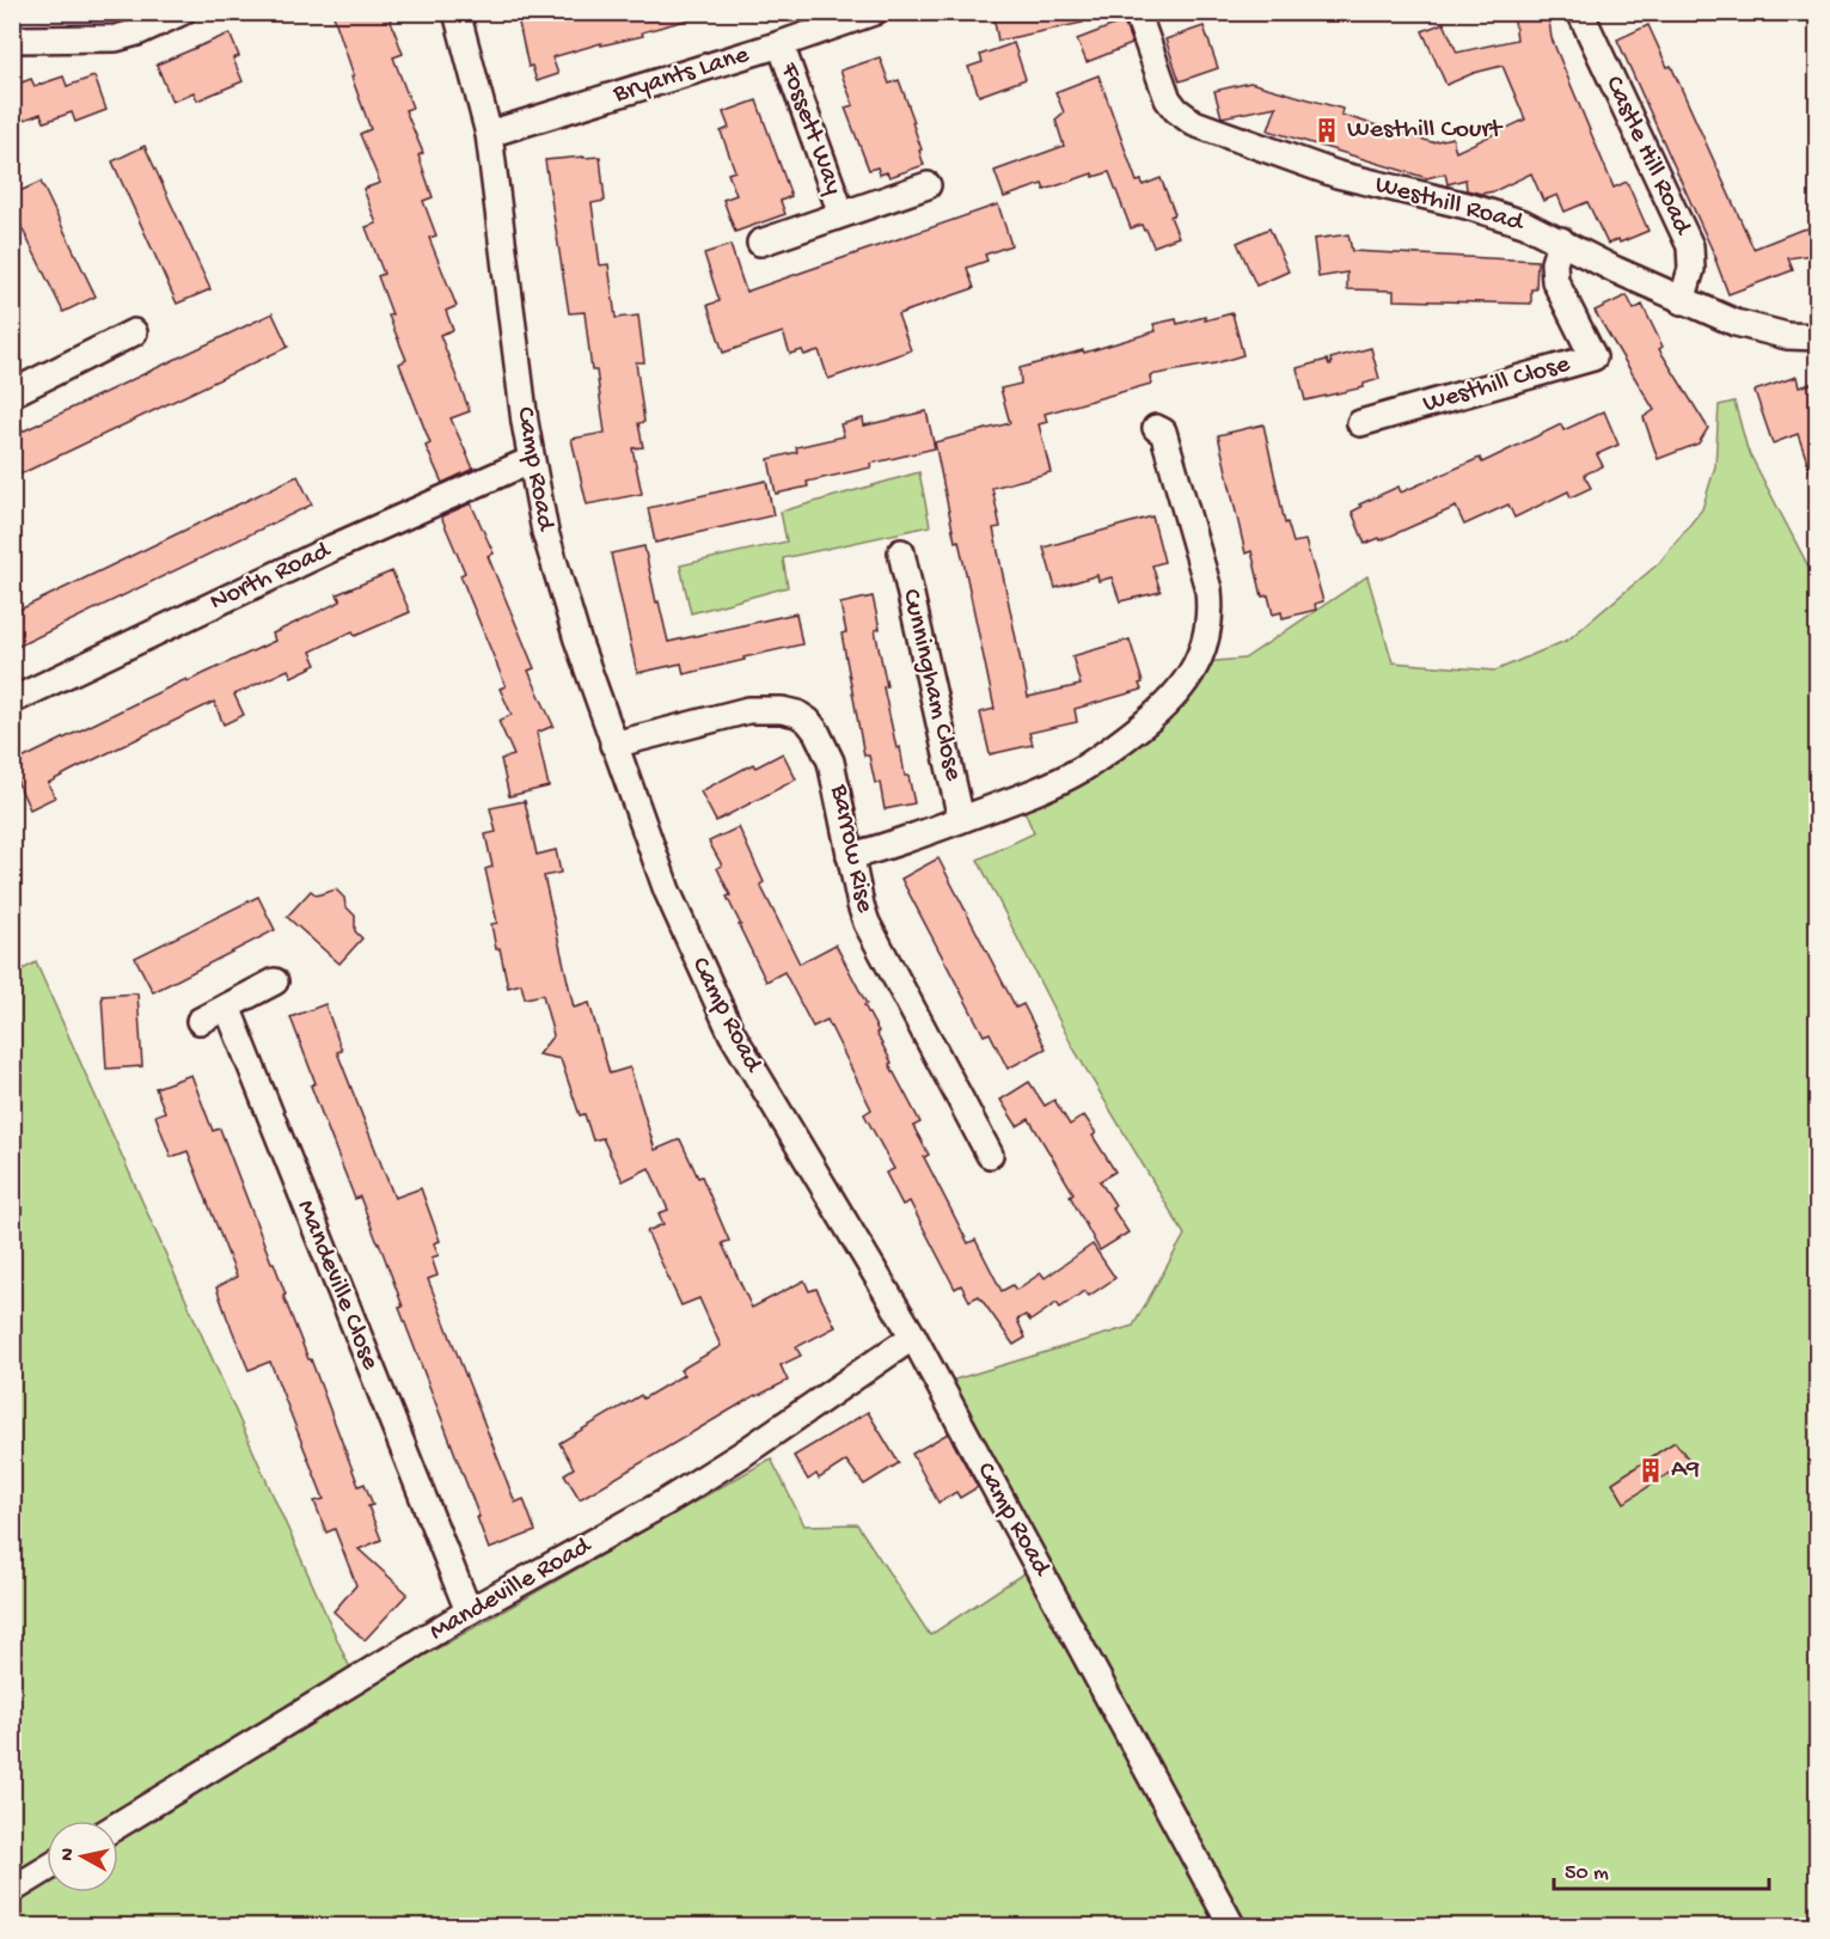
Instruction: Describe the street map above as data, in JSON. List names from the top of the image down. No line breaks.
{"streets":{"street":["Bryants Lane","Fossett Way","Castle Hill Road","Westhill Road","Westhill Close","Camp Road","North Road","Cunningham Close","Barrow Rise","Mandeville Close","Mandeville Road"]},"crossings":[["Bryants Lane","Fossett Way"],["Bryants Lane","Camp Road"],["Castle Hill Road","Westhill Road"],["Westhill Road","Westhill Close"],["Camp Road","North Road"],["Camp Road","Barrow Rise"],["Camp Road","Mandeville Road"],["Mandeville Close","Mandeville Road"]],"places":{"building":["Westhill Court","A9"]},"scale_bar":"50 m","north":"left"}
